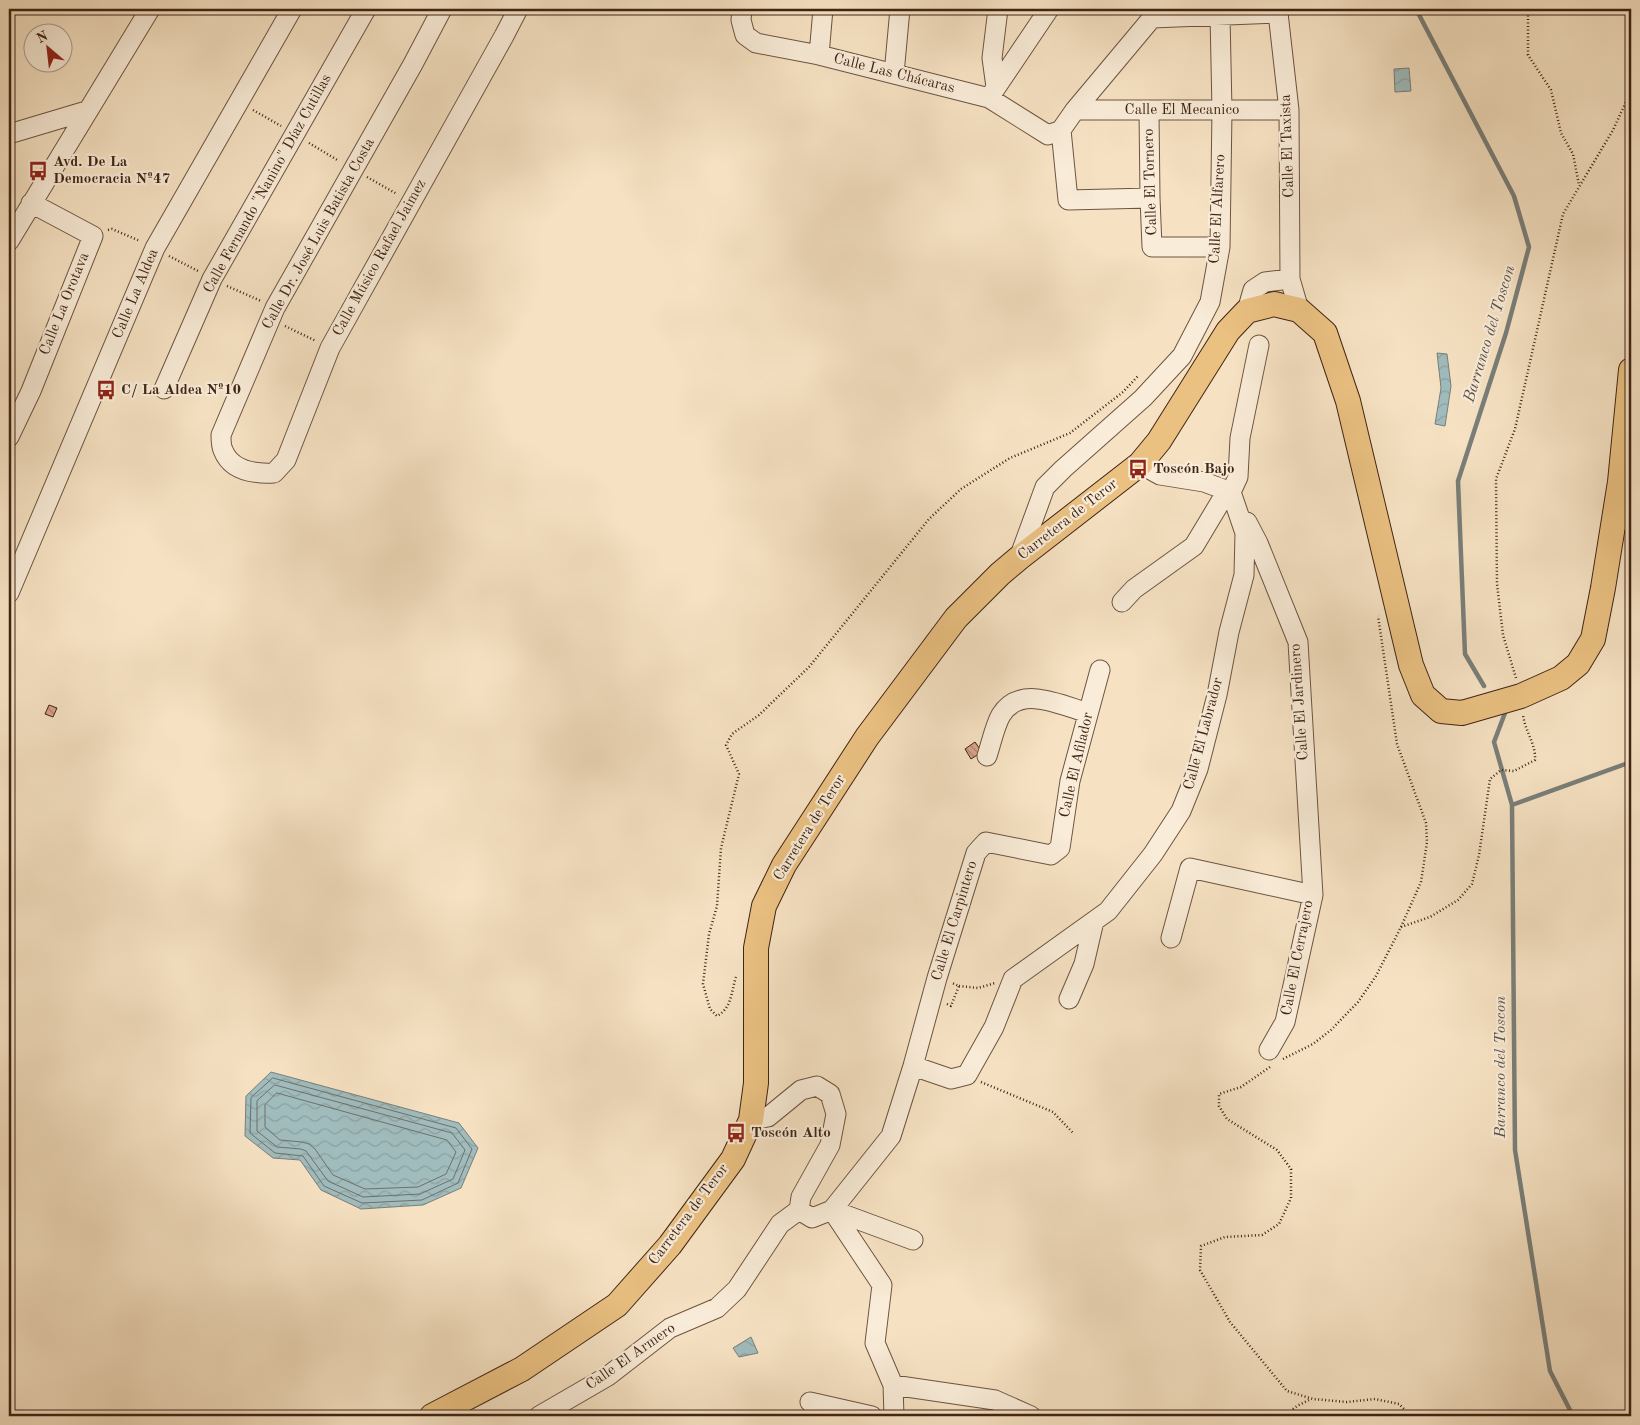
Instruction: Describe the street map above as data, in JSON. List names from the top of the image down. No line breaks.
{"streets":{"main road":["Carretera de Teror"],"street":["Calle Las Chácaras","Calle El Mecanico","Calle El Taxista","Calle El Tornero","Calle Fernando \"Nanino\" Díaz Cutillas","Calle El Alfarero","Calle Dr. José Luis Batista Costa","Calle Músico Rafael Jaimez","Calle La Aldea","Calle La Orotava","Calle El Jardinero","Calle El Labrador","Calle El Afilador","Calle El Carpintero","Calle El Cerrajero","Calle El Armero"]},"crossings":[["Calle El Mecanico","Calle El Taxista"],["Calle El Mecanico","Calle El Tornero"],["Calle El Mecanico","Calle El Alfarero"],["Calle El Taxista","Calle El Alfarero"],["Calle El Tornero","Calle El Alfarero"],["Calle El Alfarero","Carretera de Teror"],["Calle Dr. José Luis Batista Costa","Calle Músico Rafael Jaimez"],["Calle El Jardinero","Calle El Labrador"],["Calle El Jardinero","Calle El Cerrajero"],["Calle El Afilador","Calle El Carpintero"]],"water":["Barranco del Toscon"],"places":{"bus stop":["Avd. De La Democracia Nº47","C/ La Aldea Nº10","Toscón Bajo","Toscón Alto"]},"north":"top left"}
